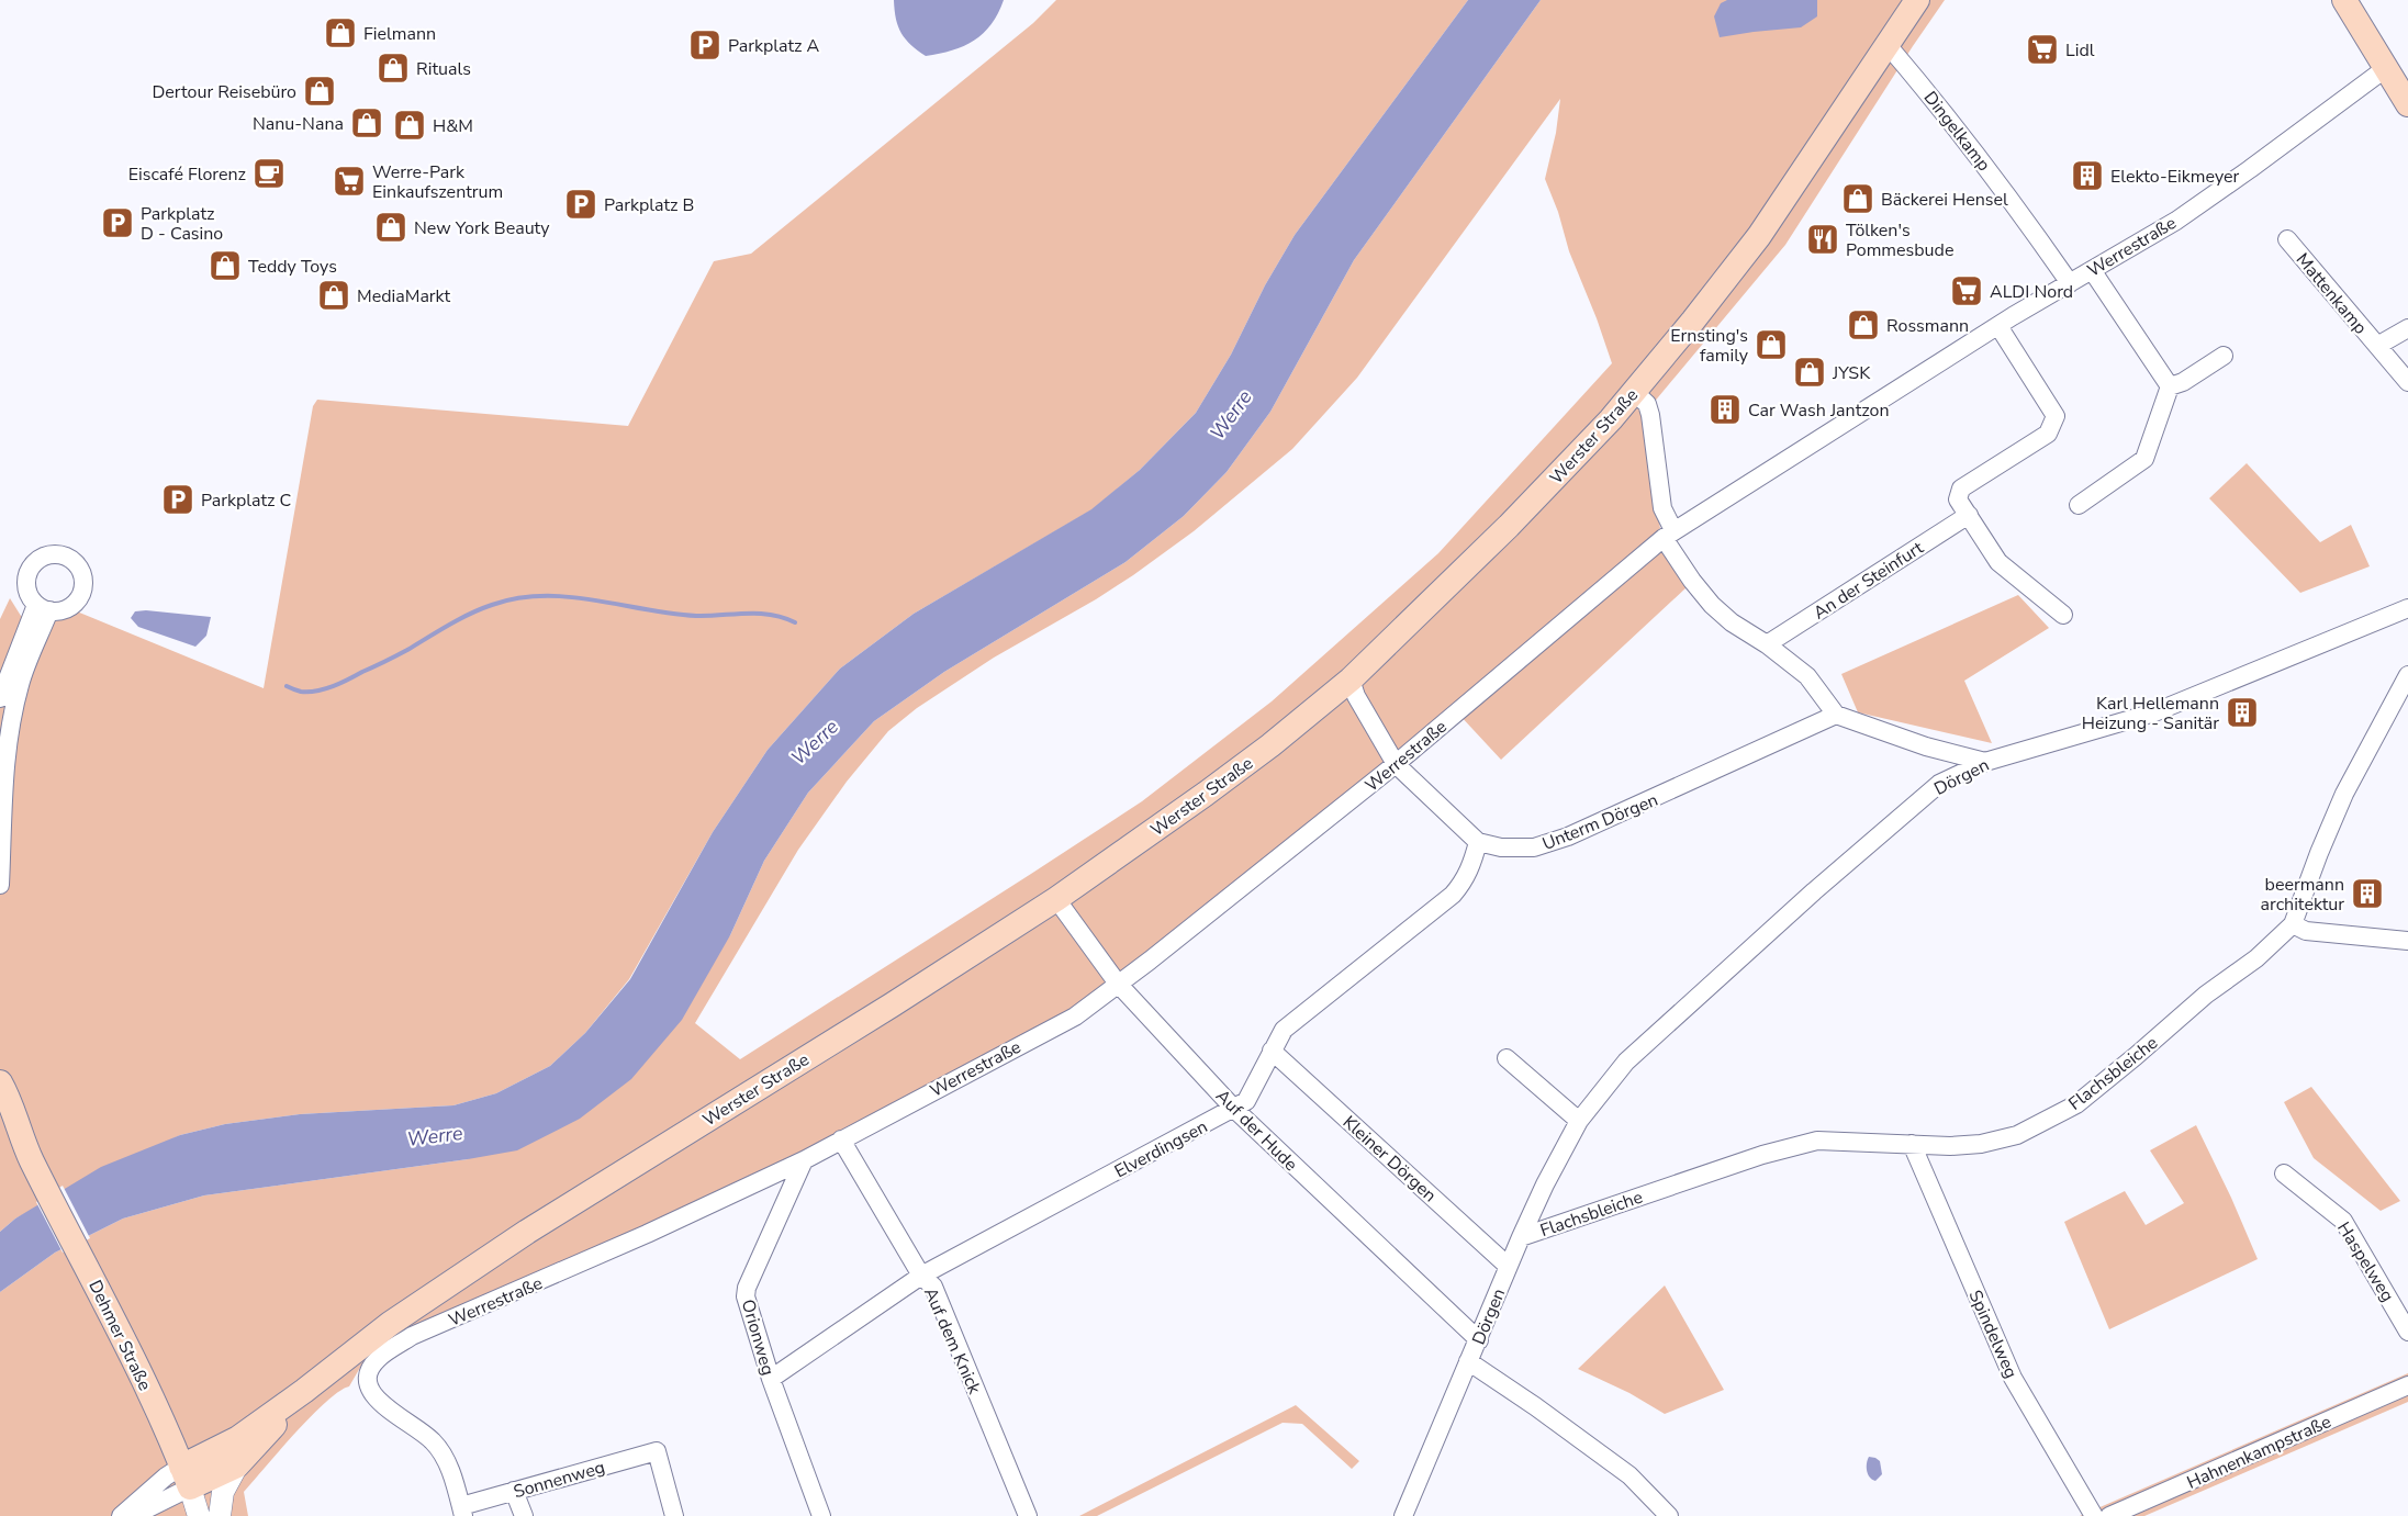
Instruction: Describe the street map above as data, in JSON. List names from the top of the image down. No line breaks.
{"streets":{"main road":["Werster Straße","Dehmer Straße"],"street":["Dingelkamp","Werrestraße","Mattenkamp","An der Steinfurt","Dörgen","Unterm Dörgen","Flachsbleiche","Auf der Hude","Elverdingsen","Kleiner Dörgen","Haspelweg","Spindelweg","Orionweg","Auf dem Knick","Hahnenkampstraße","Sonnenweg"]},"crossings":[["Dingelkamp","Werrestraße"],["Dingelkamp","Werster Straße"],["Werrestraße","Auf der Hude"],["Werrestraße","Orionweg"],["Werrestraße","Auf dem Knick"],["Werrestraße","Sonnenweg"],["Werster Straße","Auf der Hude"],["Werster Straße","Dehmer Straße"],["Dörgen","Flachsbleiche"],["Dörgen","Auf der Hude"],["Dörgen","Kleiner Dörgen"],["Unterm Dörgen","Elverdingsen"],["Flachsbleiche","Spindelweg"],["Auf der Hude","Elverdingsen"],["Elverdingsen","Kleiner Dörgen"],["Elverdingsen","Orionweg"],["Elverdingsen","Auf dem Knick"]],"water":["Werre"],"places":{"shop":["Fielmann","Rituals","Dertour Reisebüro","Nanu-Nana","H&M","Bäckerei Hensel","New York Beauty","Teddy Toys","MediaMarkt","Rossmann","Ernsting's family","JYSK"],"parking":["Parkplatz A","Parkplatz B","Parkplatz D - Casino","Parkplatz C"],"supermarket":["Lidl","Werre-Park Einkaufszentrum","ALDI Nord"],"cafe":["Eiscafé Florenz"],"building":["Elekto-Eikmeyer","Car Wash Jantzon","Karl Hellemann Heizung - Sanitär","beermann architektur"],"restaurant":["Tölken's Pommesbude"]}}
